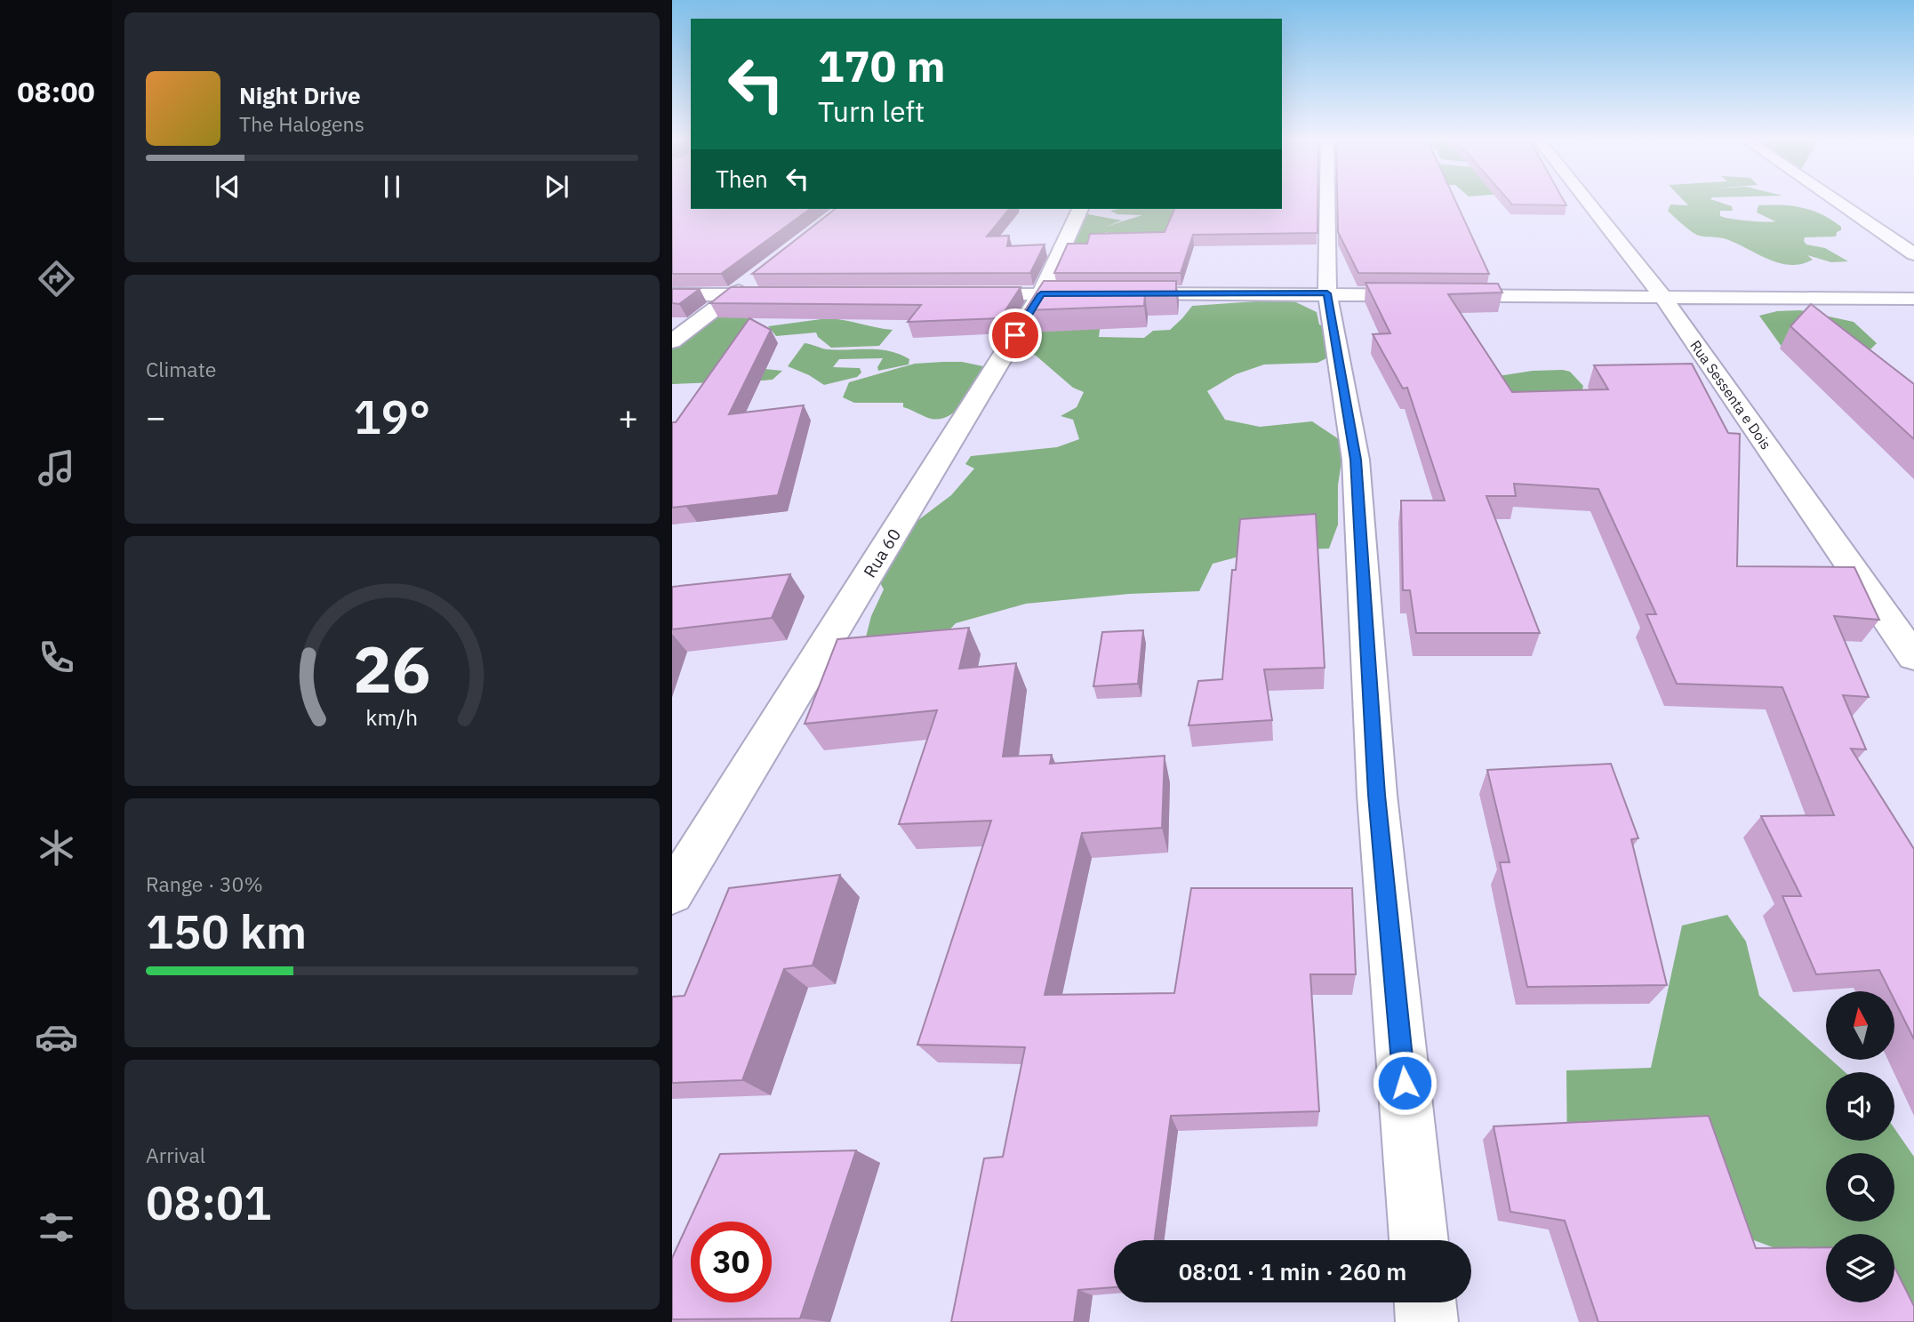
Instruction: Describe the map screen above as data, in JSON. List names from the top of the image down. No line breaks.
{"streets":{"street":["Rua Sessenta e Dois","Rua 60"]},"north":"top","page":{"tabs":"08:00","turn":["170 m","Turn left"],"song":["Night Drive","The Halogens"],"then":"Then","tile":["Climate",["Range · 30%","150 km"],["Arrival","08:01"]],"heat":["−","19°","+"],"limit":"30","trip":"08:01 · 1 min · 260 m","gauge":["26","km/h"]}}
